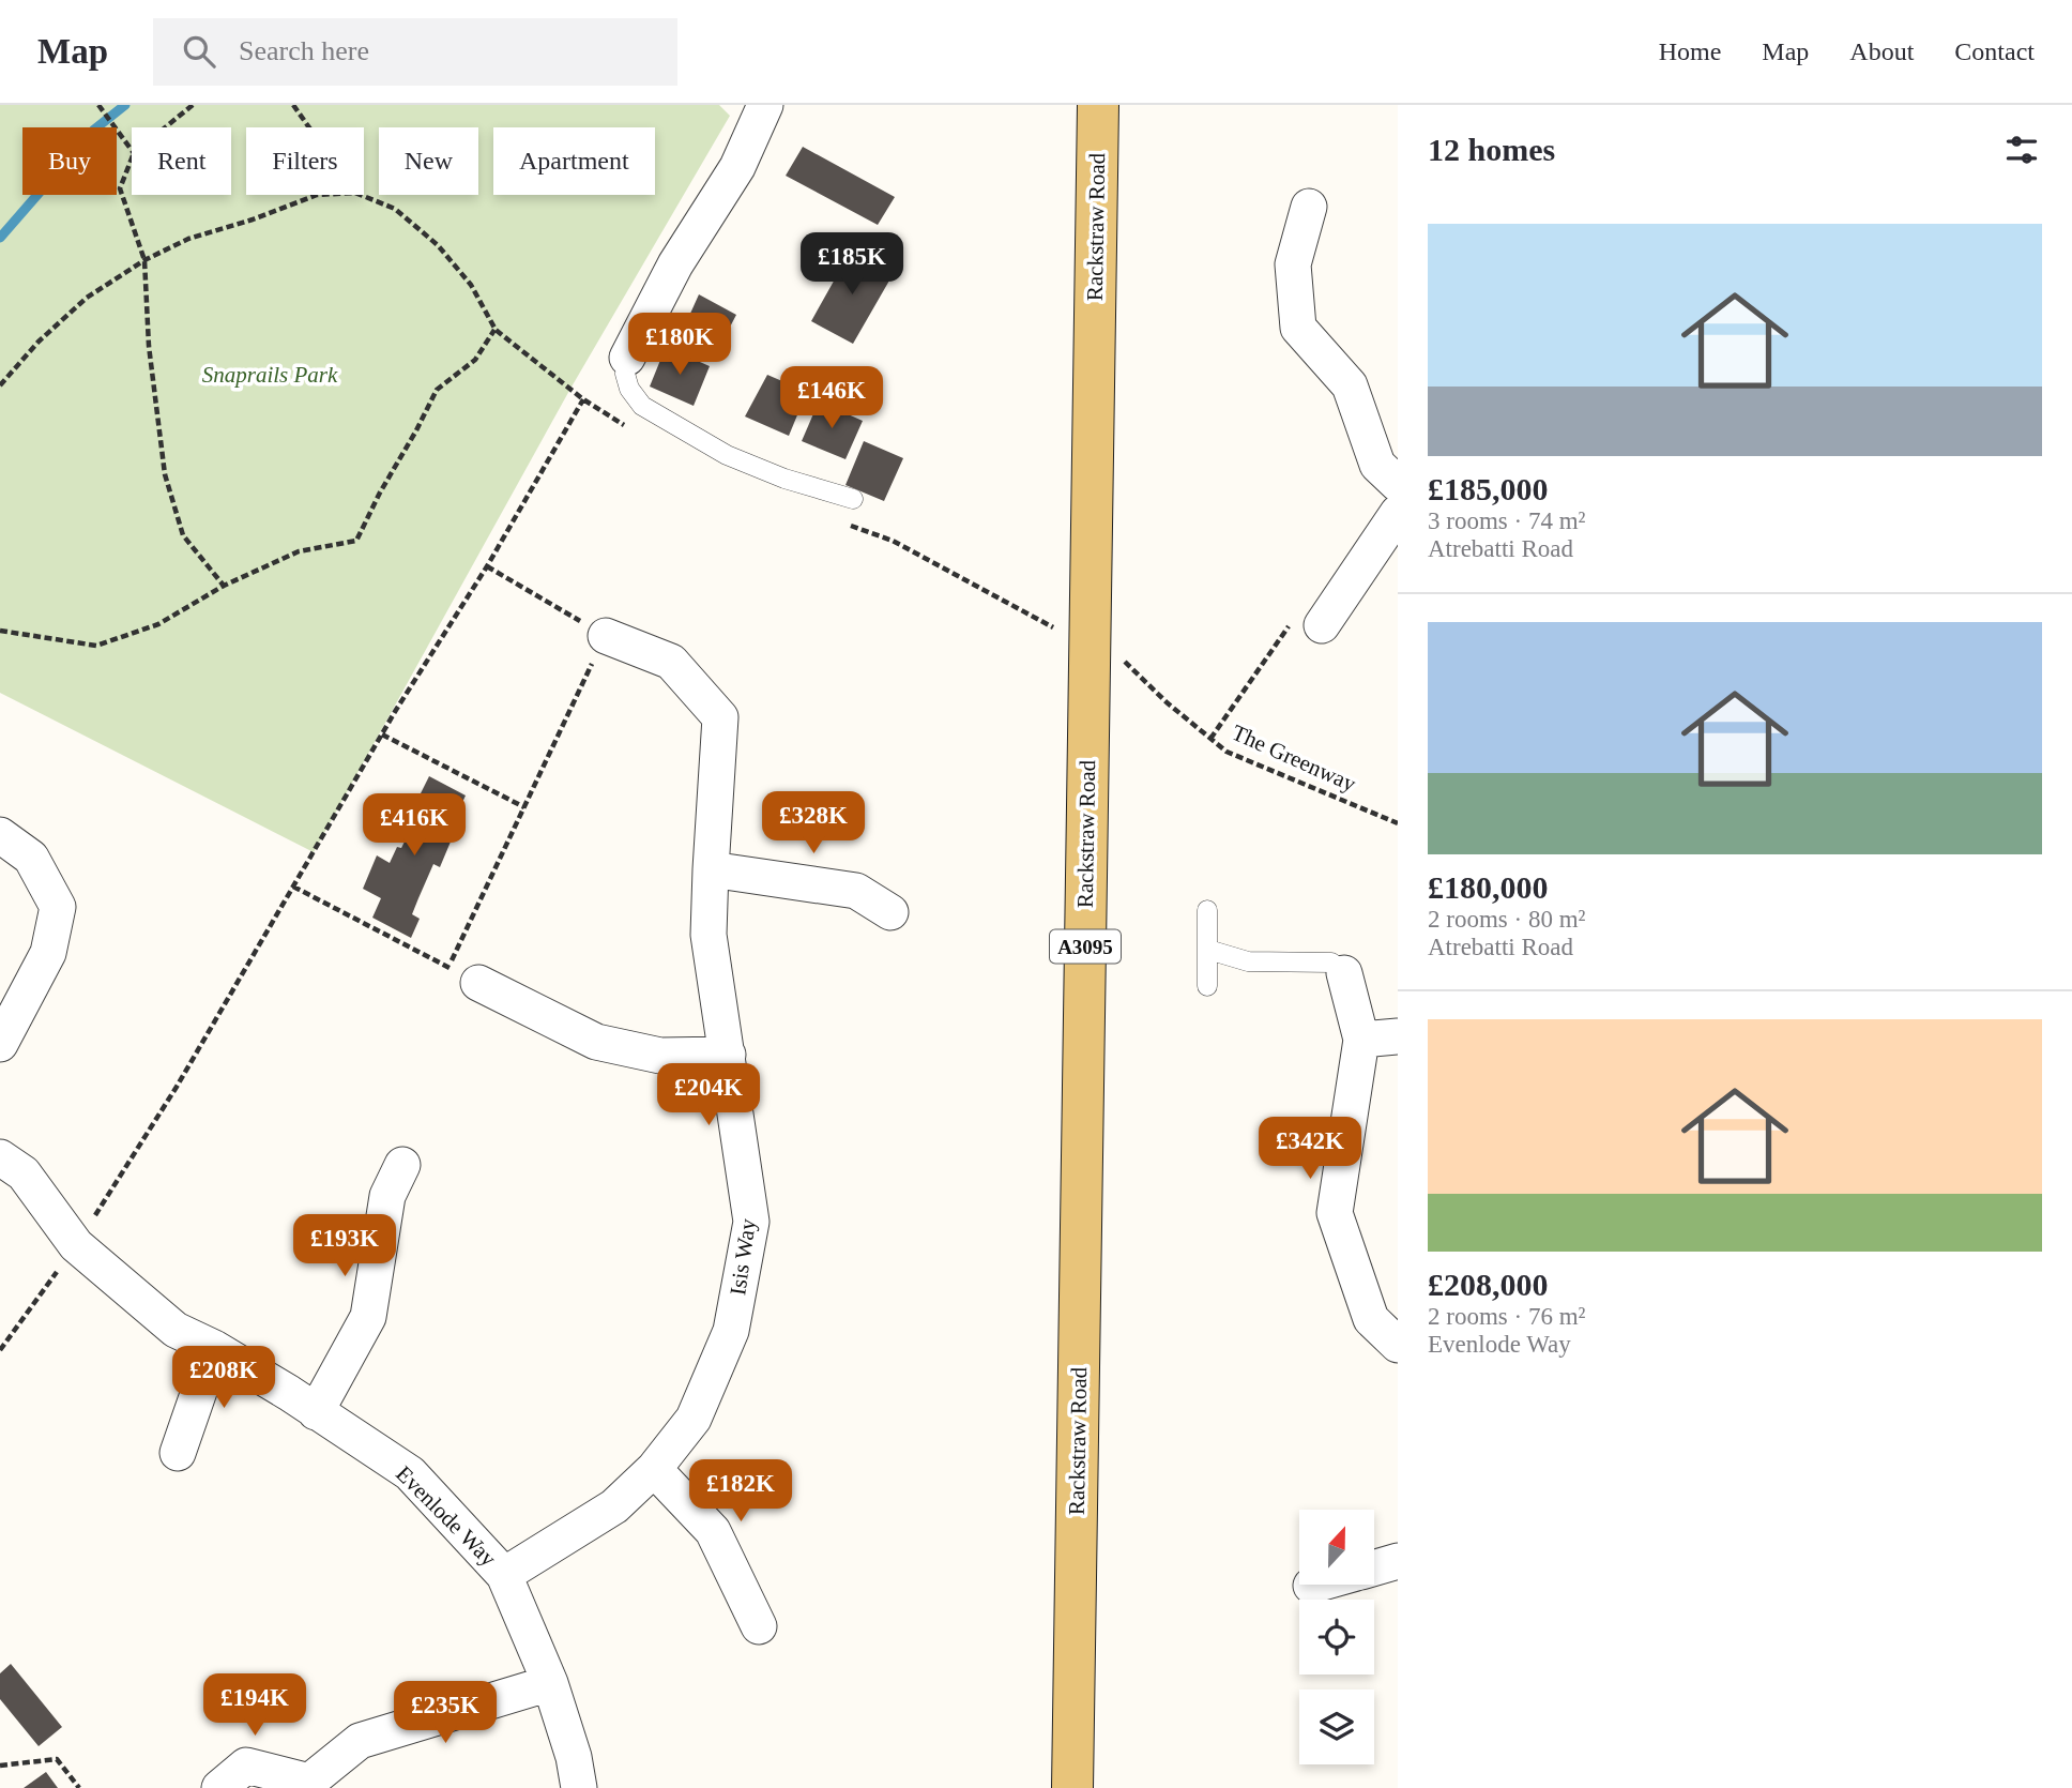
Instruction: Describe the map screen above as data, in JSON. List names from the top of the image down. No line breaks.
{"streets":{"main road":["Rackstraw Road","A3095"],"street":["Isis Way","Evenlode Way"],"path":["The Greenway"]},"crossings":[["Isis Way","Evenlode Way"]],"parks":["Snaprails Park"],"north":"top","page":{"header":"Map","search":"Search here","nav":["Home","Map","About","Contact"],"heading":"12 homes","chip":["Buy","Rent","Filters","New","Apartment"],"list":[{"name":"£185,000","note":"3 rooms · 74 m² · Atrebatti Road"},{"name":"£180,000","note":"2 rooms · 80 m² · Atrebatti Road"},{"name":"£208,000","note":"2 rooms · 76 m² · Evenlode Way"}],"price":["£185K","£180K","£146K","£328K","£416K","£204K","£342K","£193K","£208K","£182K","£194K","£235K"]}}
